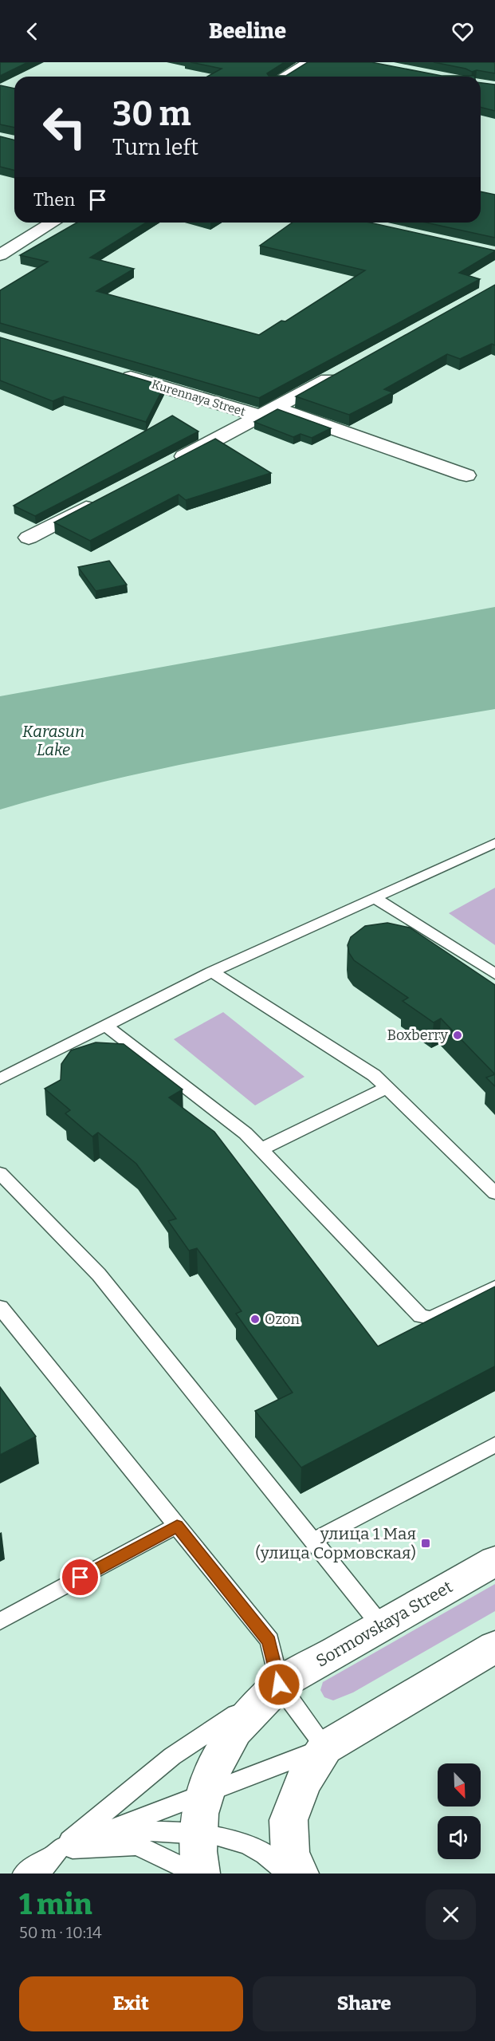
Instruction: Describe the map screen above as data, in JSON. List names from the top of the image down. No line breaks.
{"streets":{"street":["Kurennaya Street","Sormovskaya Street"]},"water":["Karasun Lake"],"places":{"other":["Boxberry","Ozon"],"transit":["улица 1 Мая (улица Сормовская)"]},"north":"bottom right","page":{"header":"Beeline","turn":["30 m","Turn left"],"then":"Then","heading":["1 min","50 m · 10:14"],"buttons":["Exit","Share"]}}
